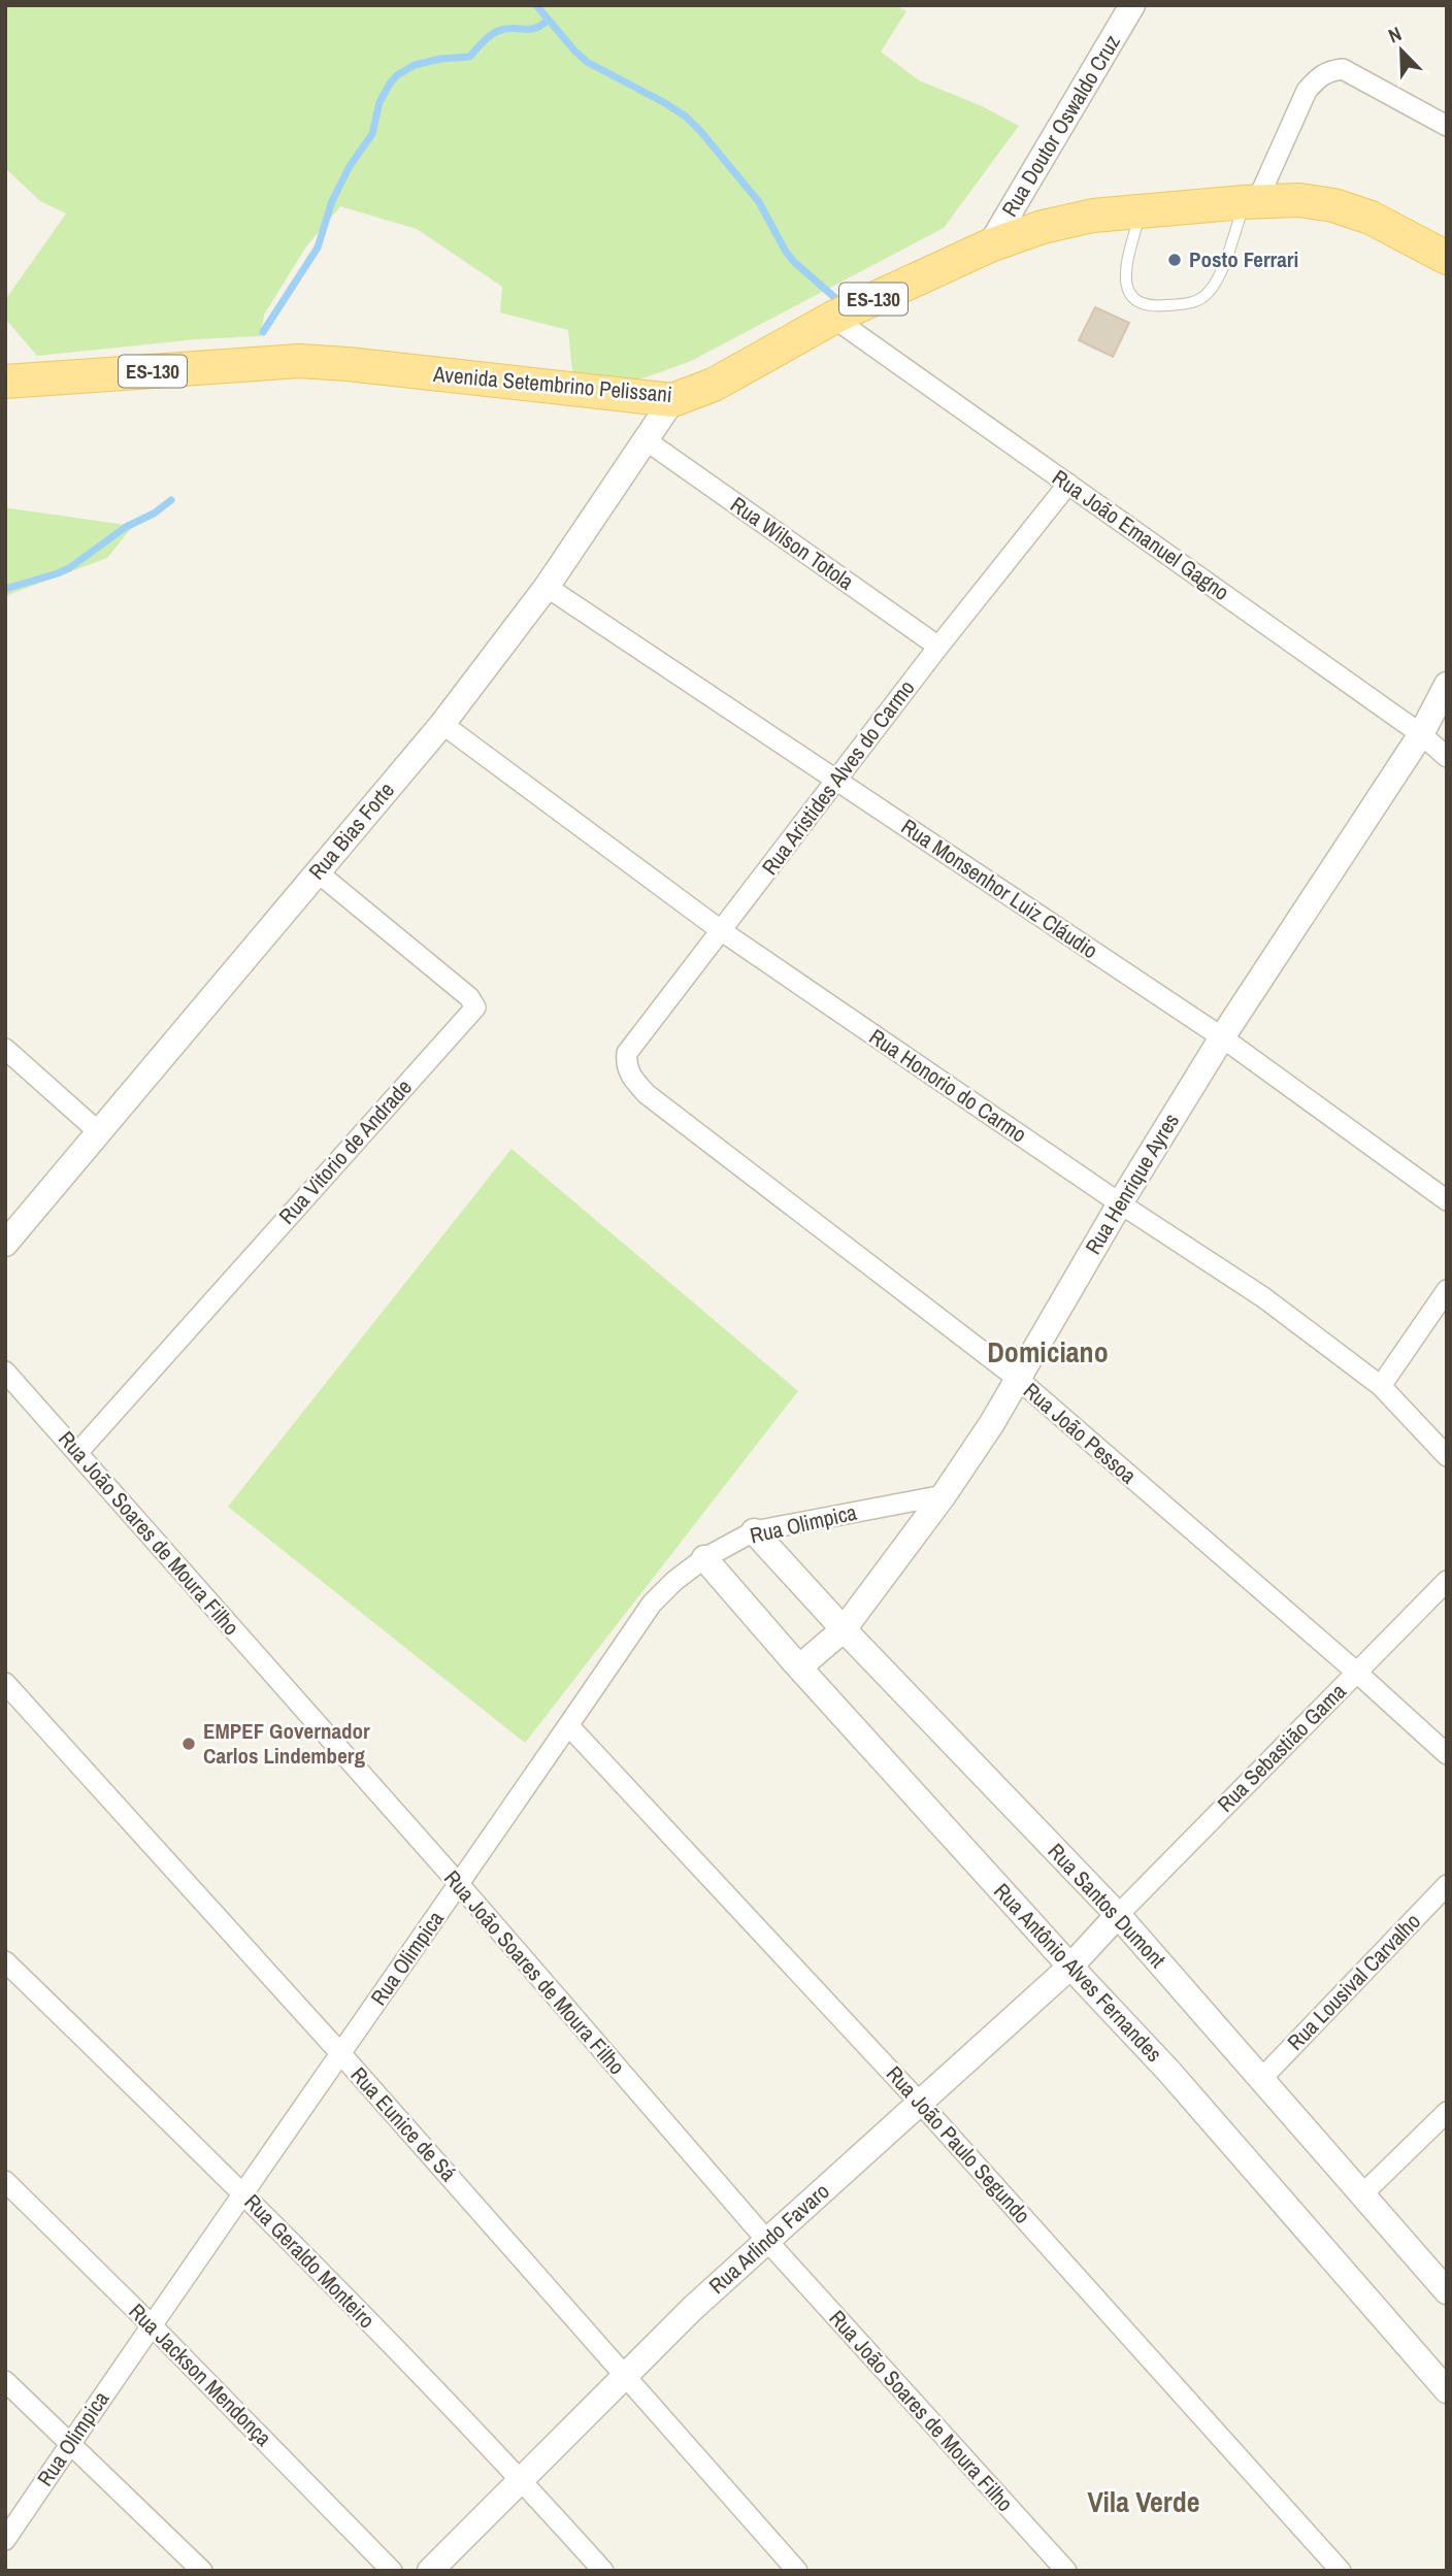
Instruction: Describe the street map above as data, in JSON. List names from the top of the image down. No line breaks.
{"streets":{"main road":["ES-130","Avenida Setembrino Pelissani"],"street":["Rua Doutor Oswaldo Cruz","Rua João Emanuel Gagno","Rua Wilson Totola","Rua Aristides Alves do Carmo","Rua Bias Forte","Rua Monsenhor Luiz Cláudio","Rua Honorio do Carmo","Rua Vitorio de Andrade","Rua Henrique Ayres","Rua João Pessoa","Rua Olimpica","Rua João Soares de Moura Filho","Rua Sebastião Gama","Rua Santos Dumont","Rua Antônio Alves Fernandes","Rua Lousival Carvalho","Rua Eunice de Sá","Rua João Paulo Segundo","Rua Arlindo Favaro","Rua Geraldo Monteiro","Rua Jackson Mendonça"]},"crossings":[["Rua Doutor Oswaldo Cruz","Avenida Setembrino Pelissani"],["Avenida Setembrino Pelissani","Rua João Emanuel Gagno"],["Avenida Setembrino Pelissani","Rua Bias Forte"],["Rua João Emanuel Gagno","Rua Aristides Alves do Carmo"],["Rua João Emanuel Gagno","Rua Henrique Ayres"],["Rua Wilson Totola","Rua Aristides Alves do Carmo"],["Rua Wilson Totola","Rua Bias Forte"],["Rua Aristides Alves do Carmo","Rua Monsenhor Luiz Cláudio"],["Rua Aristides Alves do Carmo","Rua Honorio do Carmo"],["Rua Aristides Alves do Carmo","Rua João Pessoa"],["Rua Bias Forte","Rua Monsenhor Luiz Cláudio"],["Rua Bias Forte","Rua Honorio do Carmo"],["Rua Bias Forte","Rua Vitorio de Andrade"],["Rua Monsenhor Luiz Cláudio","Rua Henrique Ayres"],["Rua Honorio do Carmo","Rua Henrique Ayres"],["Rua Vitorio de Andrade","Rua João Soares de Moura Filho"],["Rua Henrique Ayres","Rua João Pessoa"],["Rua Henrique Ayres","Rua Olimpica"],["Rua Henrique Ayres","Rua Santos Dumont"],["Rua Henrique Ayres","Rua Antônio Alves Fernandes"],["Rua João Pessoa","Rua Sebastião Gama"],["Rua Olimpica","Rua João Soares de Moura Filho"],["Rua Olimpica","Rua Santos Dumont"],["Rua Olimpica","Rua Antônio Alves Fernandes"],["Rua Olimpica","Rua Eunice de Sá"],["Rua Olimpica","Rua João Paulo Segundo"],["Rua Olimpica","Rua Geraldo Monteiro"],["Rua Olimpica","Rua Jackson Mendonça"],["Rua João Soares de Moura Filho","Rua Arlindo Favaro"],["Rua Sebastião Gama","Rua Santos Dumont"],["Rua Sebastião Gama","Rua Arlindo Favaro"],["Rua Santos Dumont","Rua Lousival Carvalho"],["Rua Santos Dumont","Rua Arlindo Favaro"],["Rua Antônio Alves Fernandes","Rua Arlindo Favaro"],["Rua Eunice de Sá","Rua Arlindo Favaro"],["Rua João Paulo Segundo","Rua Arlindo Favaro"],["Rua Arlindo Favaro","Rua Geraldo Monteiro"]],"districts":["Domiciano","Vila Verde"],"places":["Posto Ferrari","EMPEF Governador Carlos Lindemberg"],"north":"top left"}
